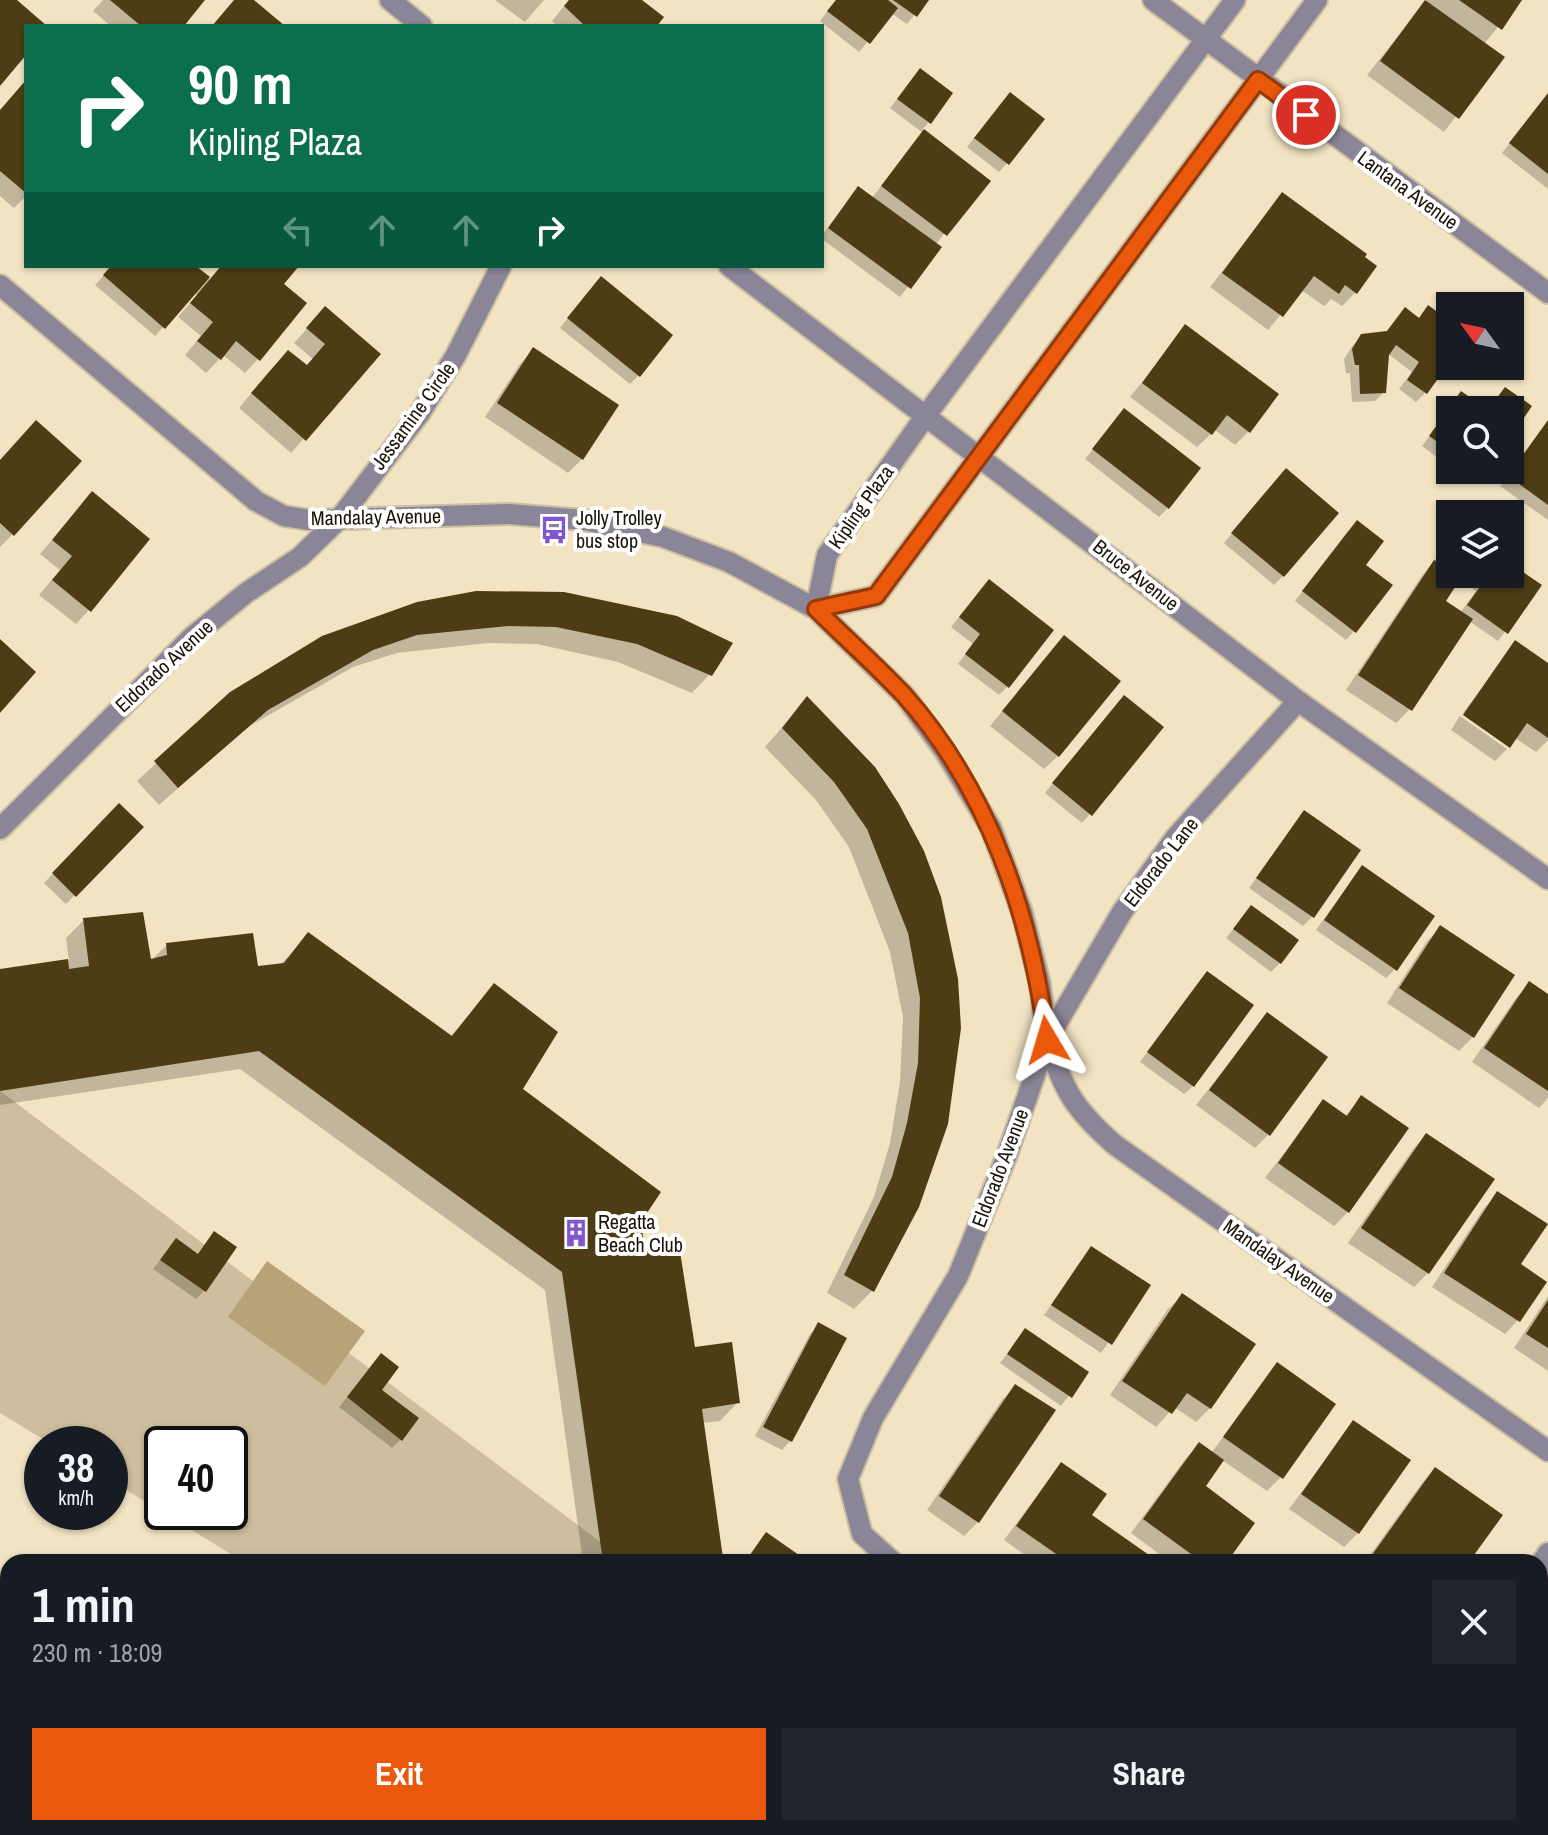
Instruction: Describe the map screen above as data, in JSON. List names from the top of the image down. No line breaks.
{"streets":{"street":["Lantana Avenue","Jessamine Circle","Kipling Plaza","Mandalay Avenue","Bruce Avenue","Eldorado Avenue","Eldorado Lane"]},"crossings":[["Lantana Avenue","Kipling Plaza"],["Jessamine Circle","Mandalay Avenue"],["Jessamine Circle","Eldorado Avenue"],["Kipling Plaza","Mandalay Avenue"],["Kipling Plaza","Bruce Avenue"],["Kipling Plaza","Eldorado Avenue"],["Mandalay Avenue","Eldorado Avenue"],["Mandalay Avenue","Eldorado Lane"],["Bruce Avenue","Eldorado Lane"],["Eldorado Avenue","Eldorado Lane"]],"places":{"bus stop":["Jolly Trolley bus stop"],"building":["Regatta Beach Club"]},"north":"top left","page":{"turn":["90 m","Kipling Plaza"],"speed":"38 km/h","limit":"40","heading":["1 min","230 m · 18:09"],"buttons":["Exit","Share"]}}
